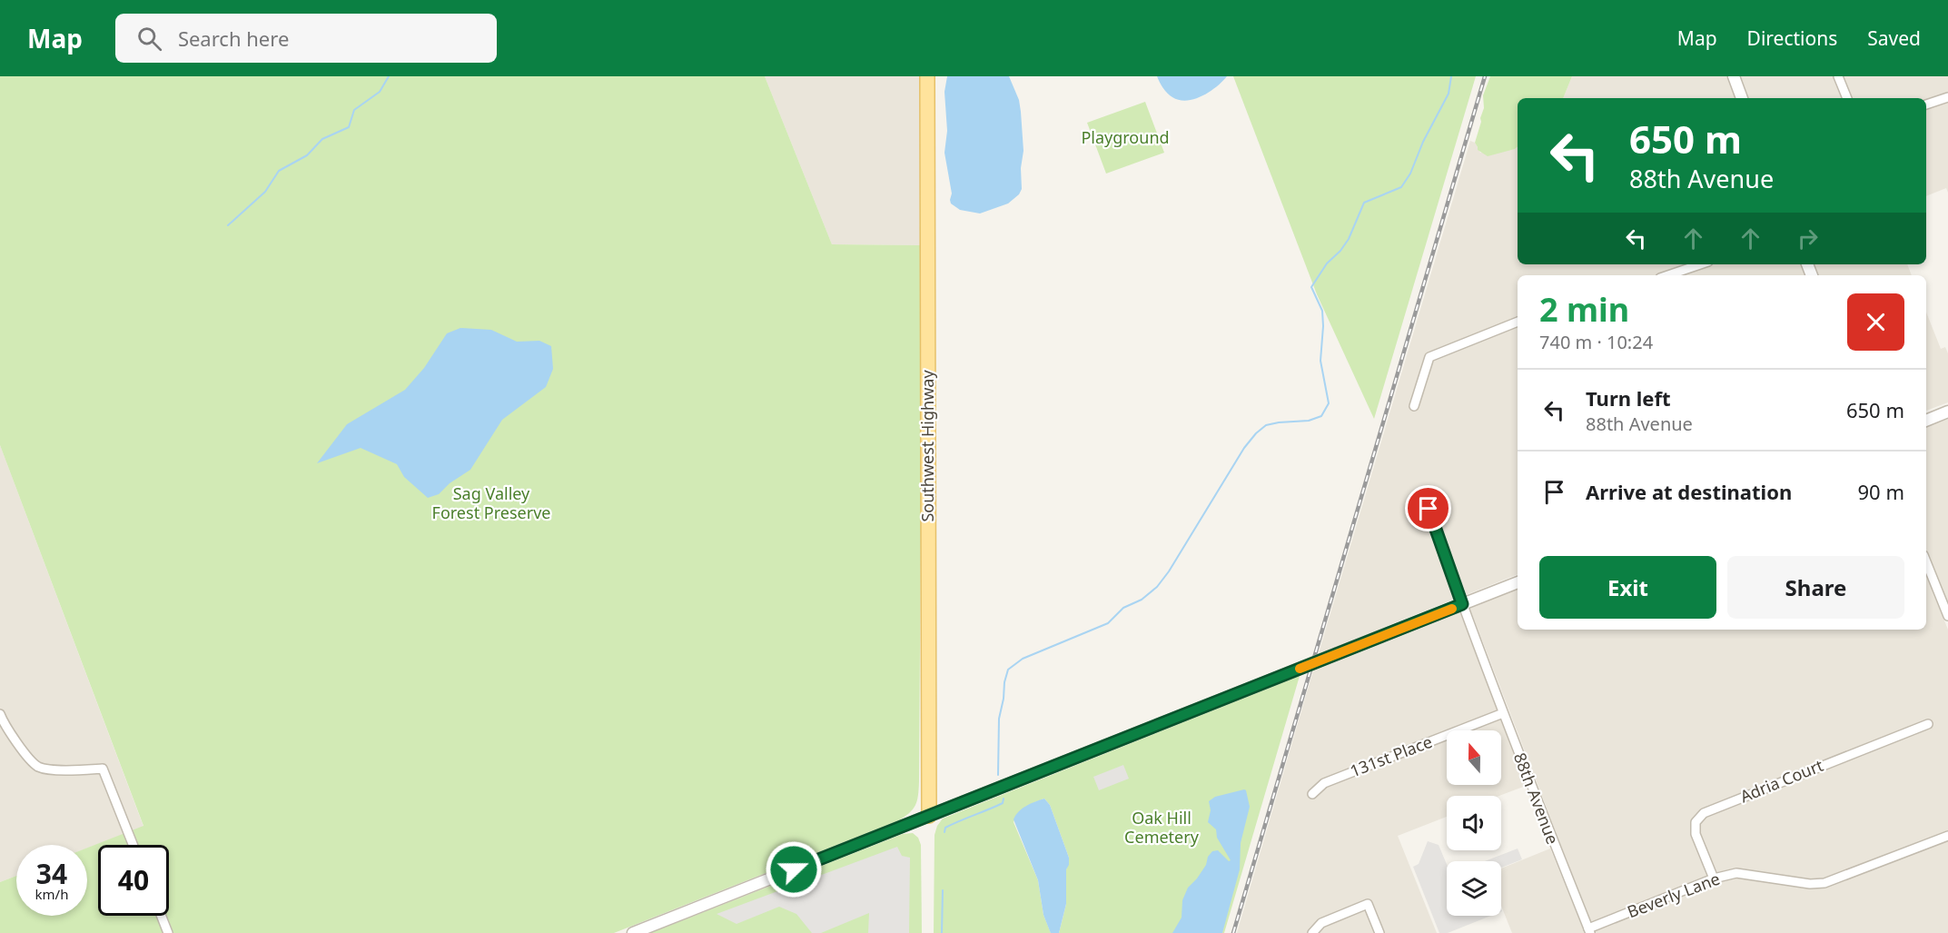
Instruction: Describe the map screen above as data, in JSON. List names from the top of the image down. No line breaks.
{"streets":{"main road":["Southwest Highway"],"street":["131st Place","Adria Court","88th Avenue","Beverly Lane"]},"crossings":[["131st Place","88th Avenue"],["Adria Court","Beverly Lane"],["88th Avenue","Beverly Lane"]],"parks":["Playground","Sag Valley Forest Preserve","Oak Hill Cemetery"],"north":"top","page":{"header":"Map","search":"Search here","nav":["Map","Directions","Saved"],"turn":["650 m","88th Avenue"],"heading":["2 min","740 m · 10:24"],"list":[{"name":"Turn left","note":"88th Avenue","value":"650 m"},{"name":"Arrive at destination","value":"90 m"}],"buttons":["Exit","Share"],"speed":"34 km/h","limit":"40"}}
